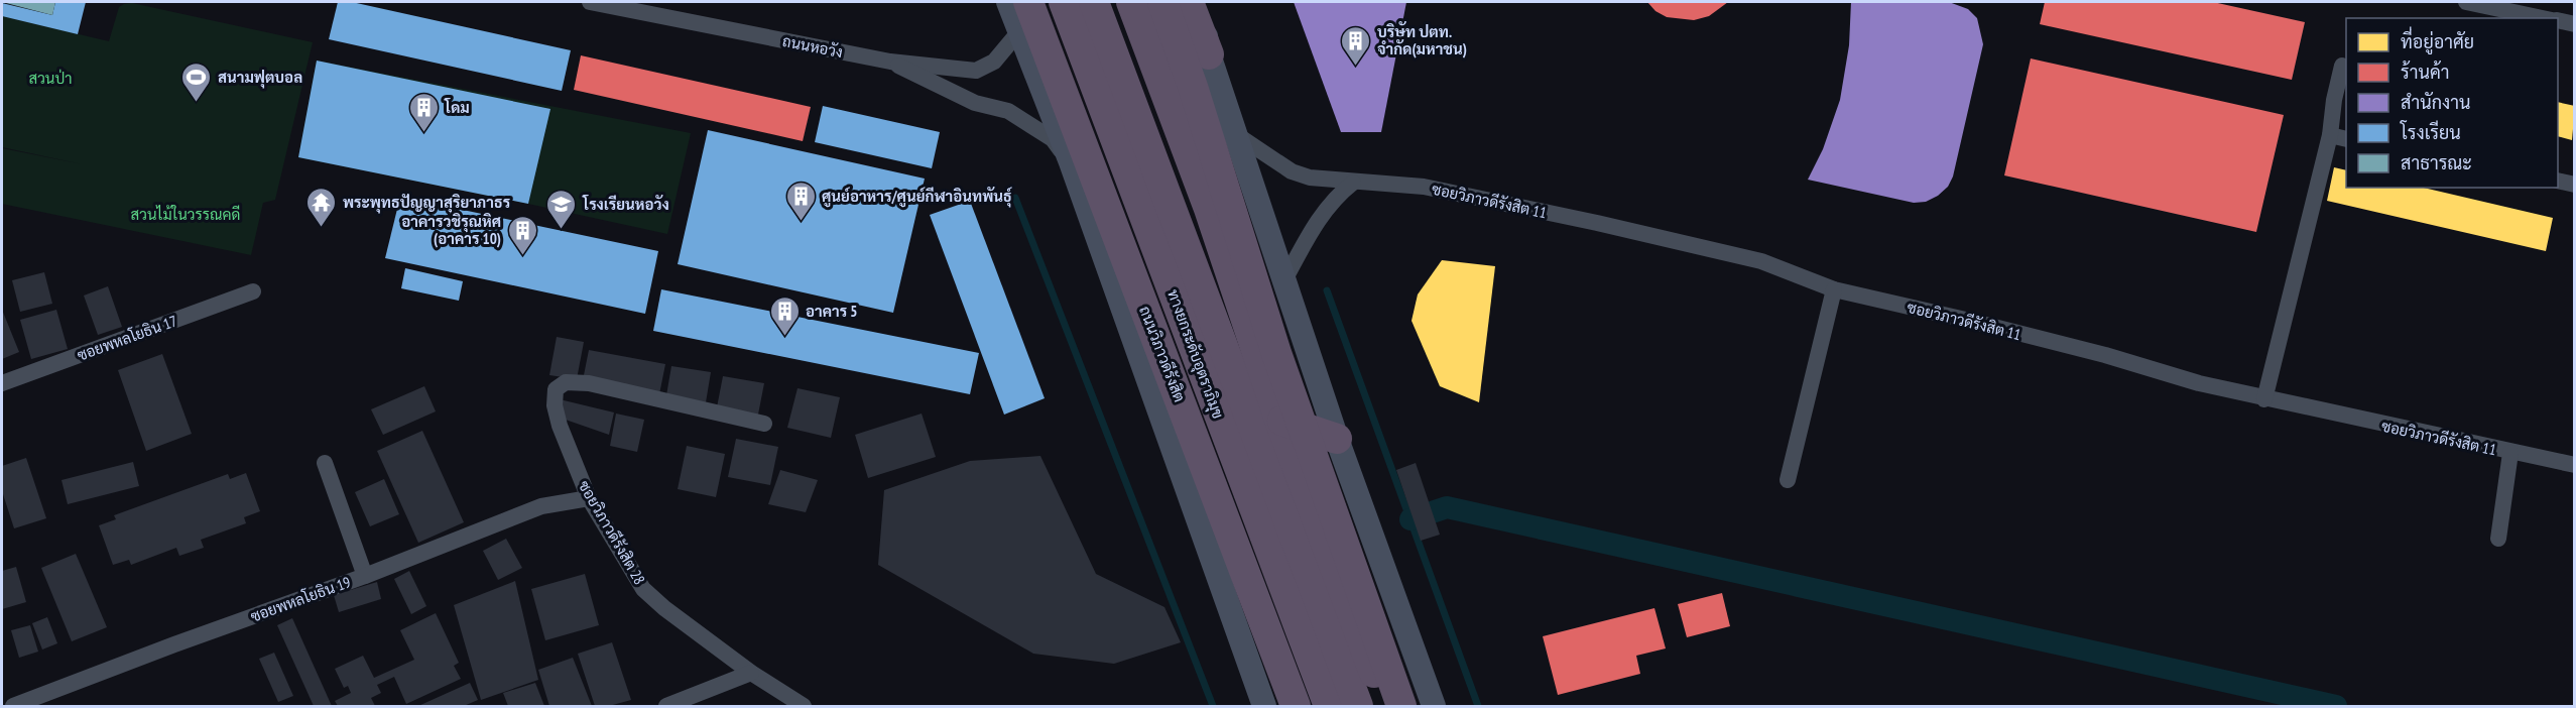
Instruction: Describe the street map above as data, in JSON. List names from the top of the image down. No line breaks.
{"streets":{"highway":["ถนนวิภาวดีรังสิต","ทางยกระดับอุตราภิมุข"],"street":["ถนนหอวัง","ซอยวิภาวดีรังสิต 11","ซอยพหลโยธิน 17","ซอยวิภาวดีรังสิต 28","ซอยพหลโยธิน 19"]},"crossings":[["ถนนหอวัง","ถนนวิภาวดีรังสิต"],["ซอยวิภาวดีรังสิต 28","ซอยพหลโยธิน 19"]],"parks":["สวนป่า","สวนไม้ในวรรณคดี"],"places":{"building":["บริษัท ปตท. จำกัด(มหาชน)","โดม","ศูนย์อาหาร/ศูนย์กีฬาอินทพันธุ์","อาคารวชิรุณหิศ (อาคาร 10)","อาคาร 5"],"sports":["สนามฟุตบอล"],"temple":["พระพุทธปัญญาสุริยาภาธร"],"school or university":["โรงเรียนหอวัง"]},"legend":["ที่อยู่อาศัย","ร้านค้า","สำนักงาน","โรงเรียน","สาธารณะ"]}
